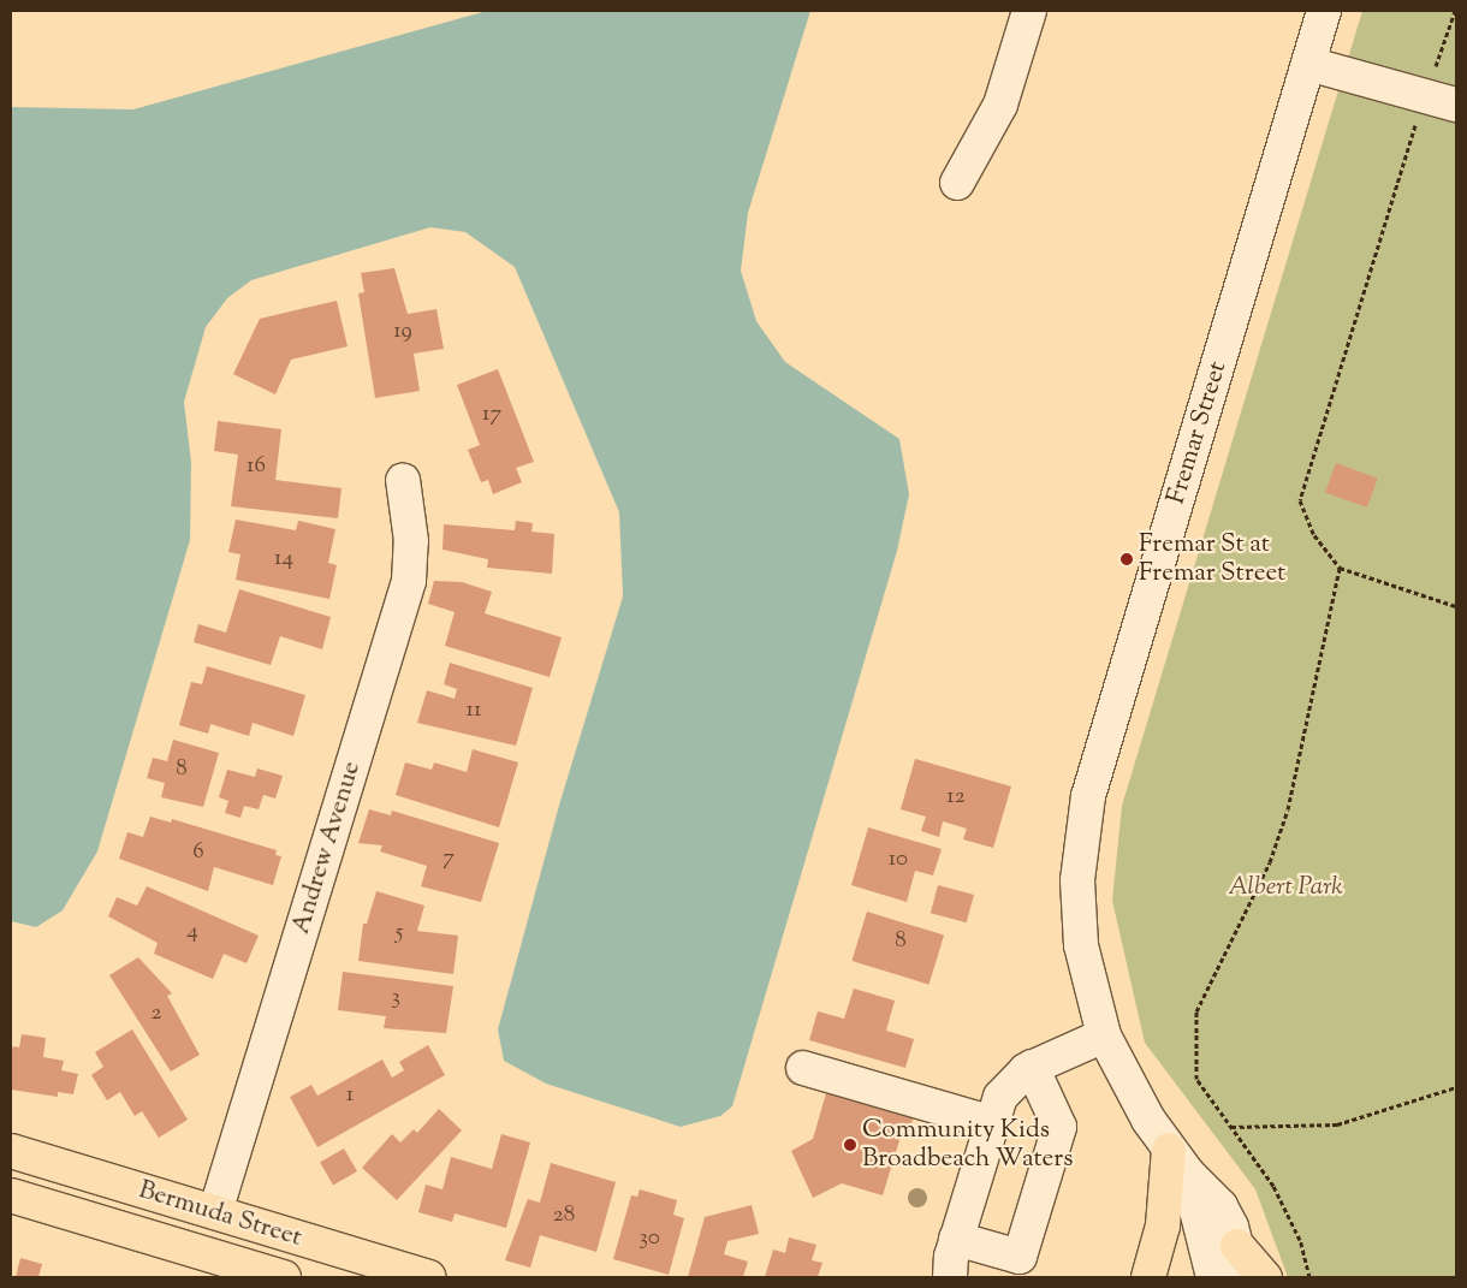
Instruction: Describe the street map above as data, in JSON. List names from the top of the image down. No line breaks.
{"streets":{"main road":["Bermuda Street"],"street":["Fremar Street","Andrew Avenue"]},"crossings":[["Andrew Avenue","Bermuda Street"]],"parks":["Albert Park"],"places":["Fremar St at Fremar Street","Community Kids Broadbeach Waters"],"house_numbers":["19","17","16","14","11","8","12","6","7","10","4","5","8","3","2","1","28","30"]}
